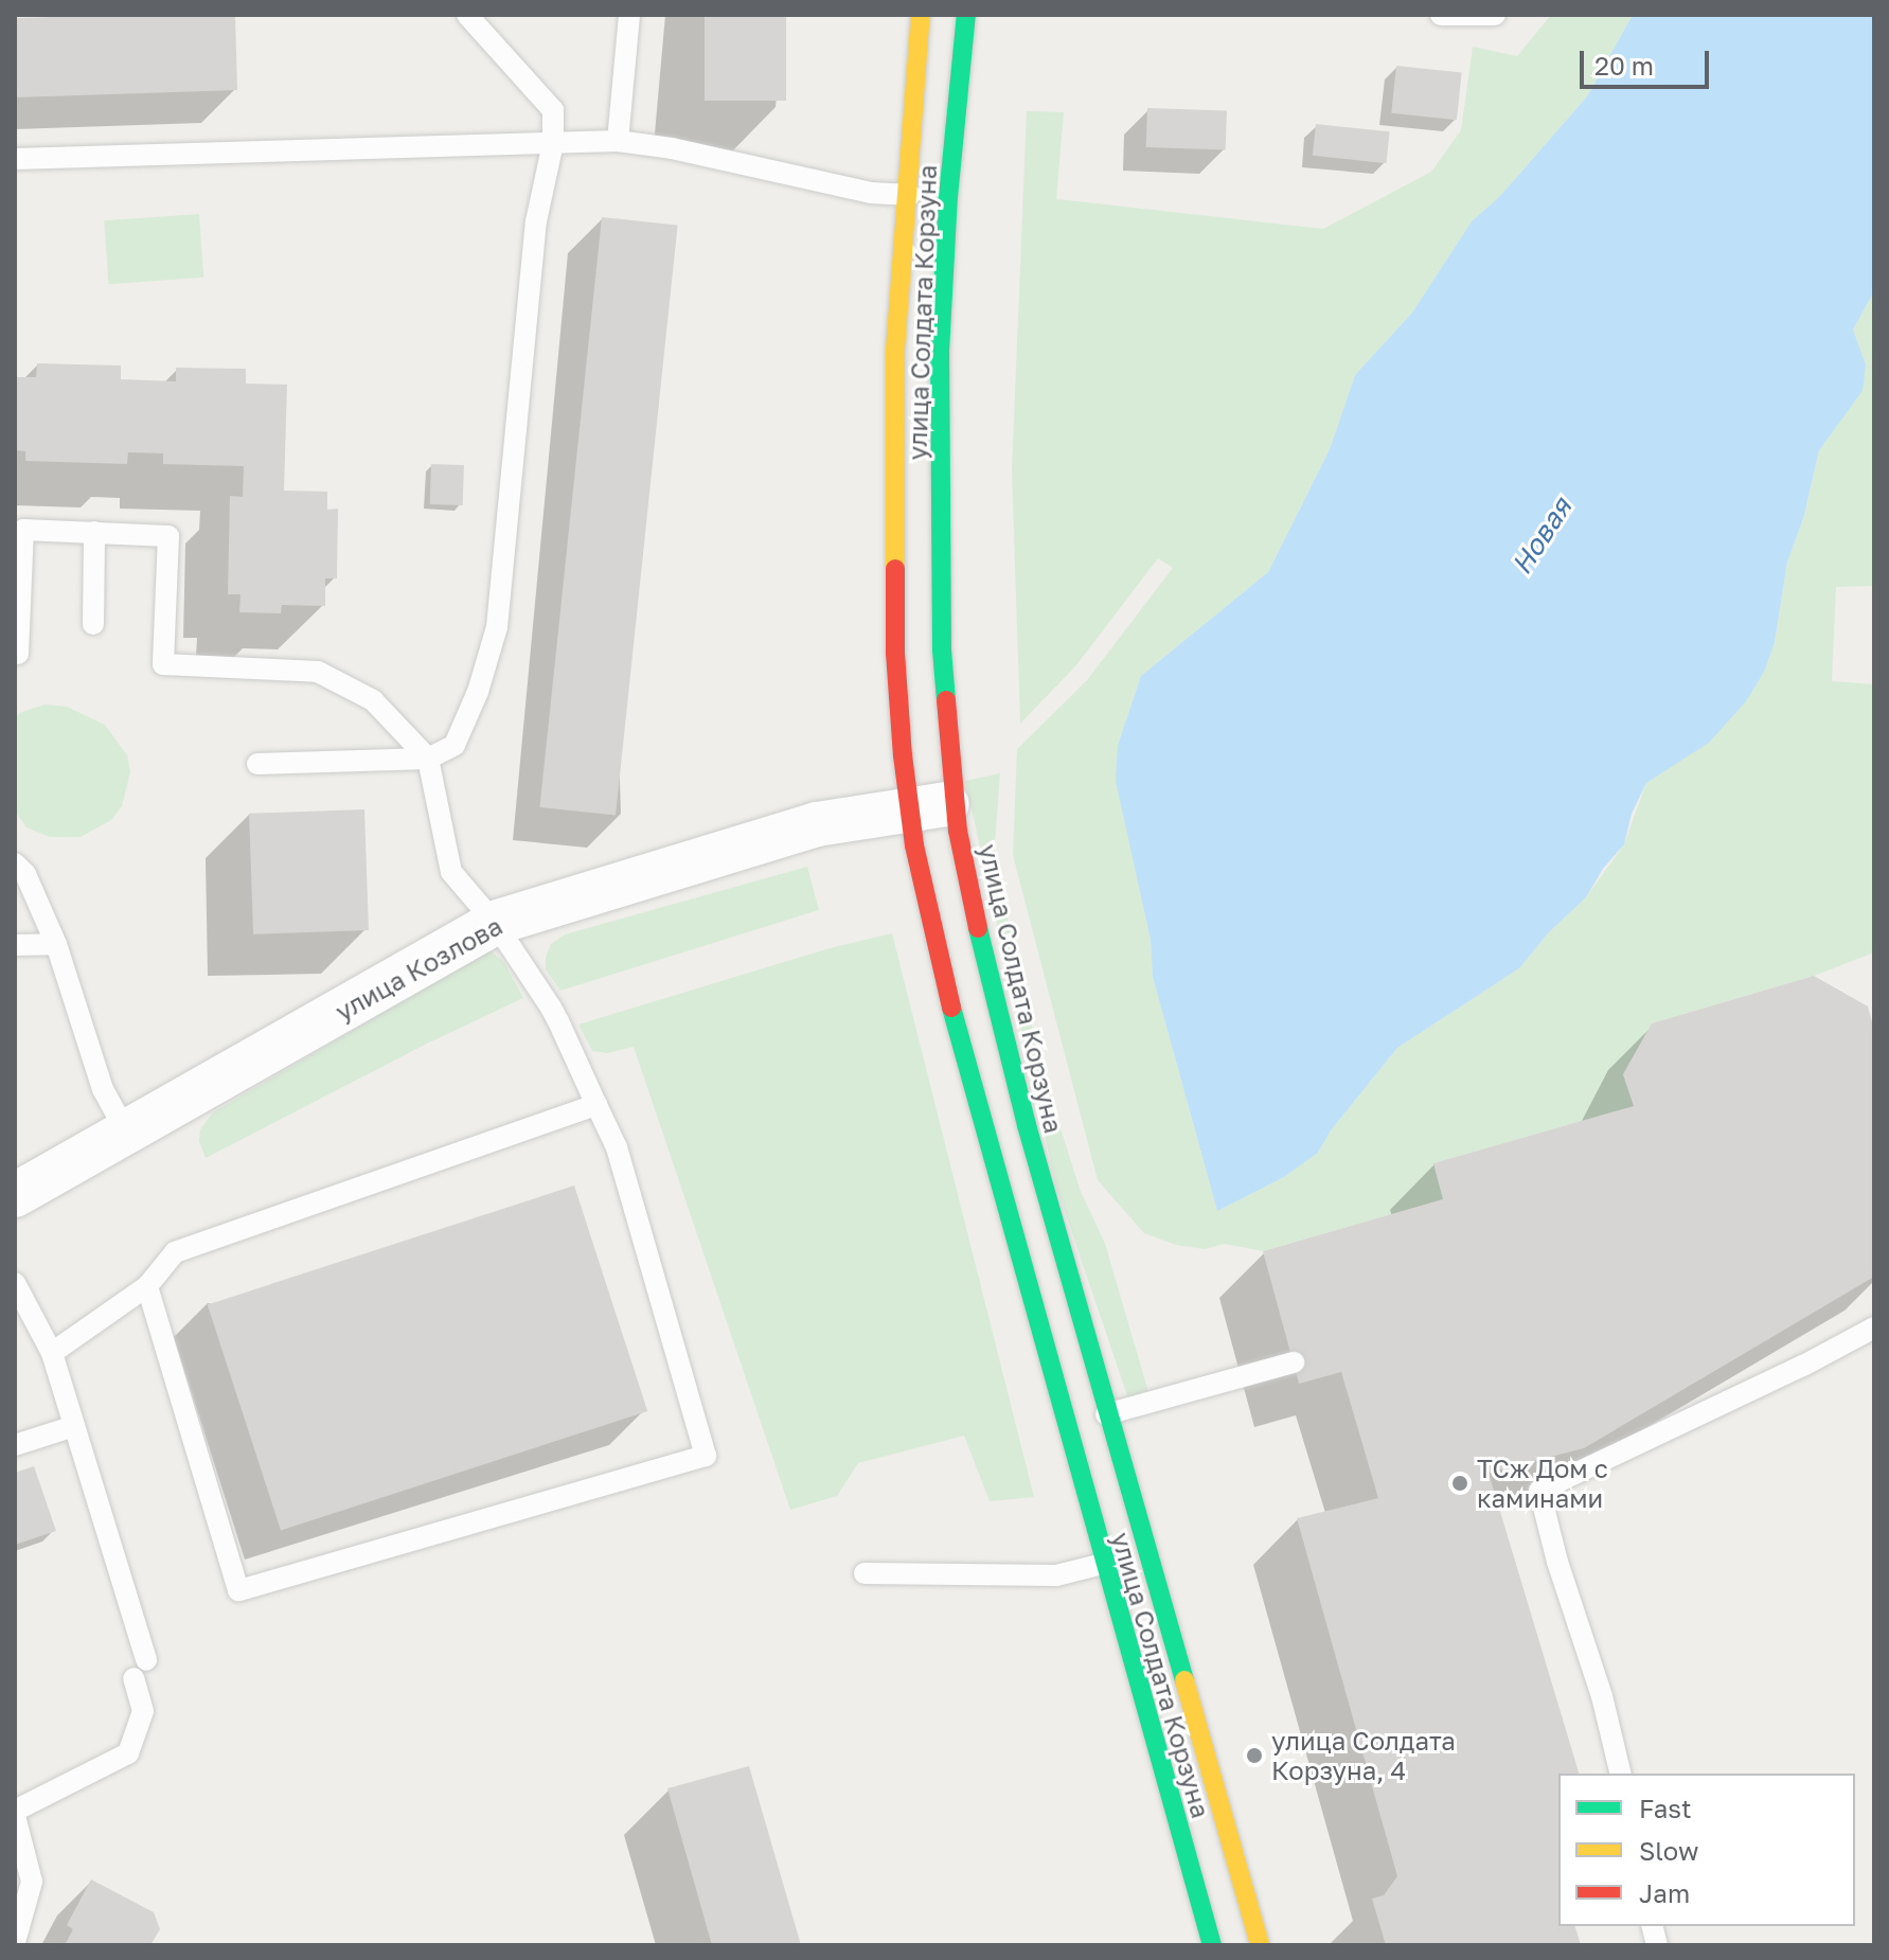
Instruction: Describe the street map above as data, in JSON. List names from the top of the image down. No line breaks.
{"streets":{"street":["улица Солдата Корзуна","улица Козлова"]},"crossings":[["улица Солдата Корзуна","улица Козлова"]],"water":["Новая"],"places":["ТСж Дом с каминами","улица Солдата Корзуна, 4"],"legend":["Fast","Slow","Jam"],"scale_bar":"20 m"}
